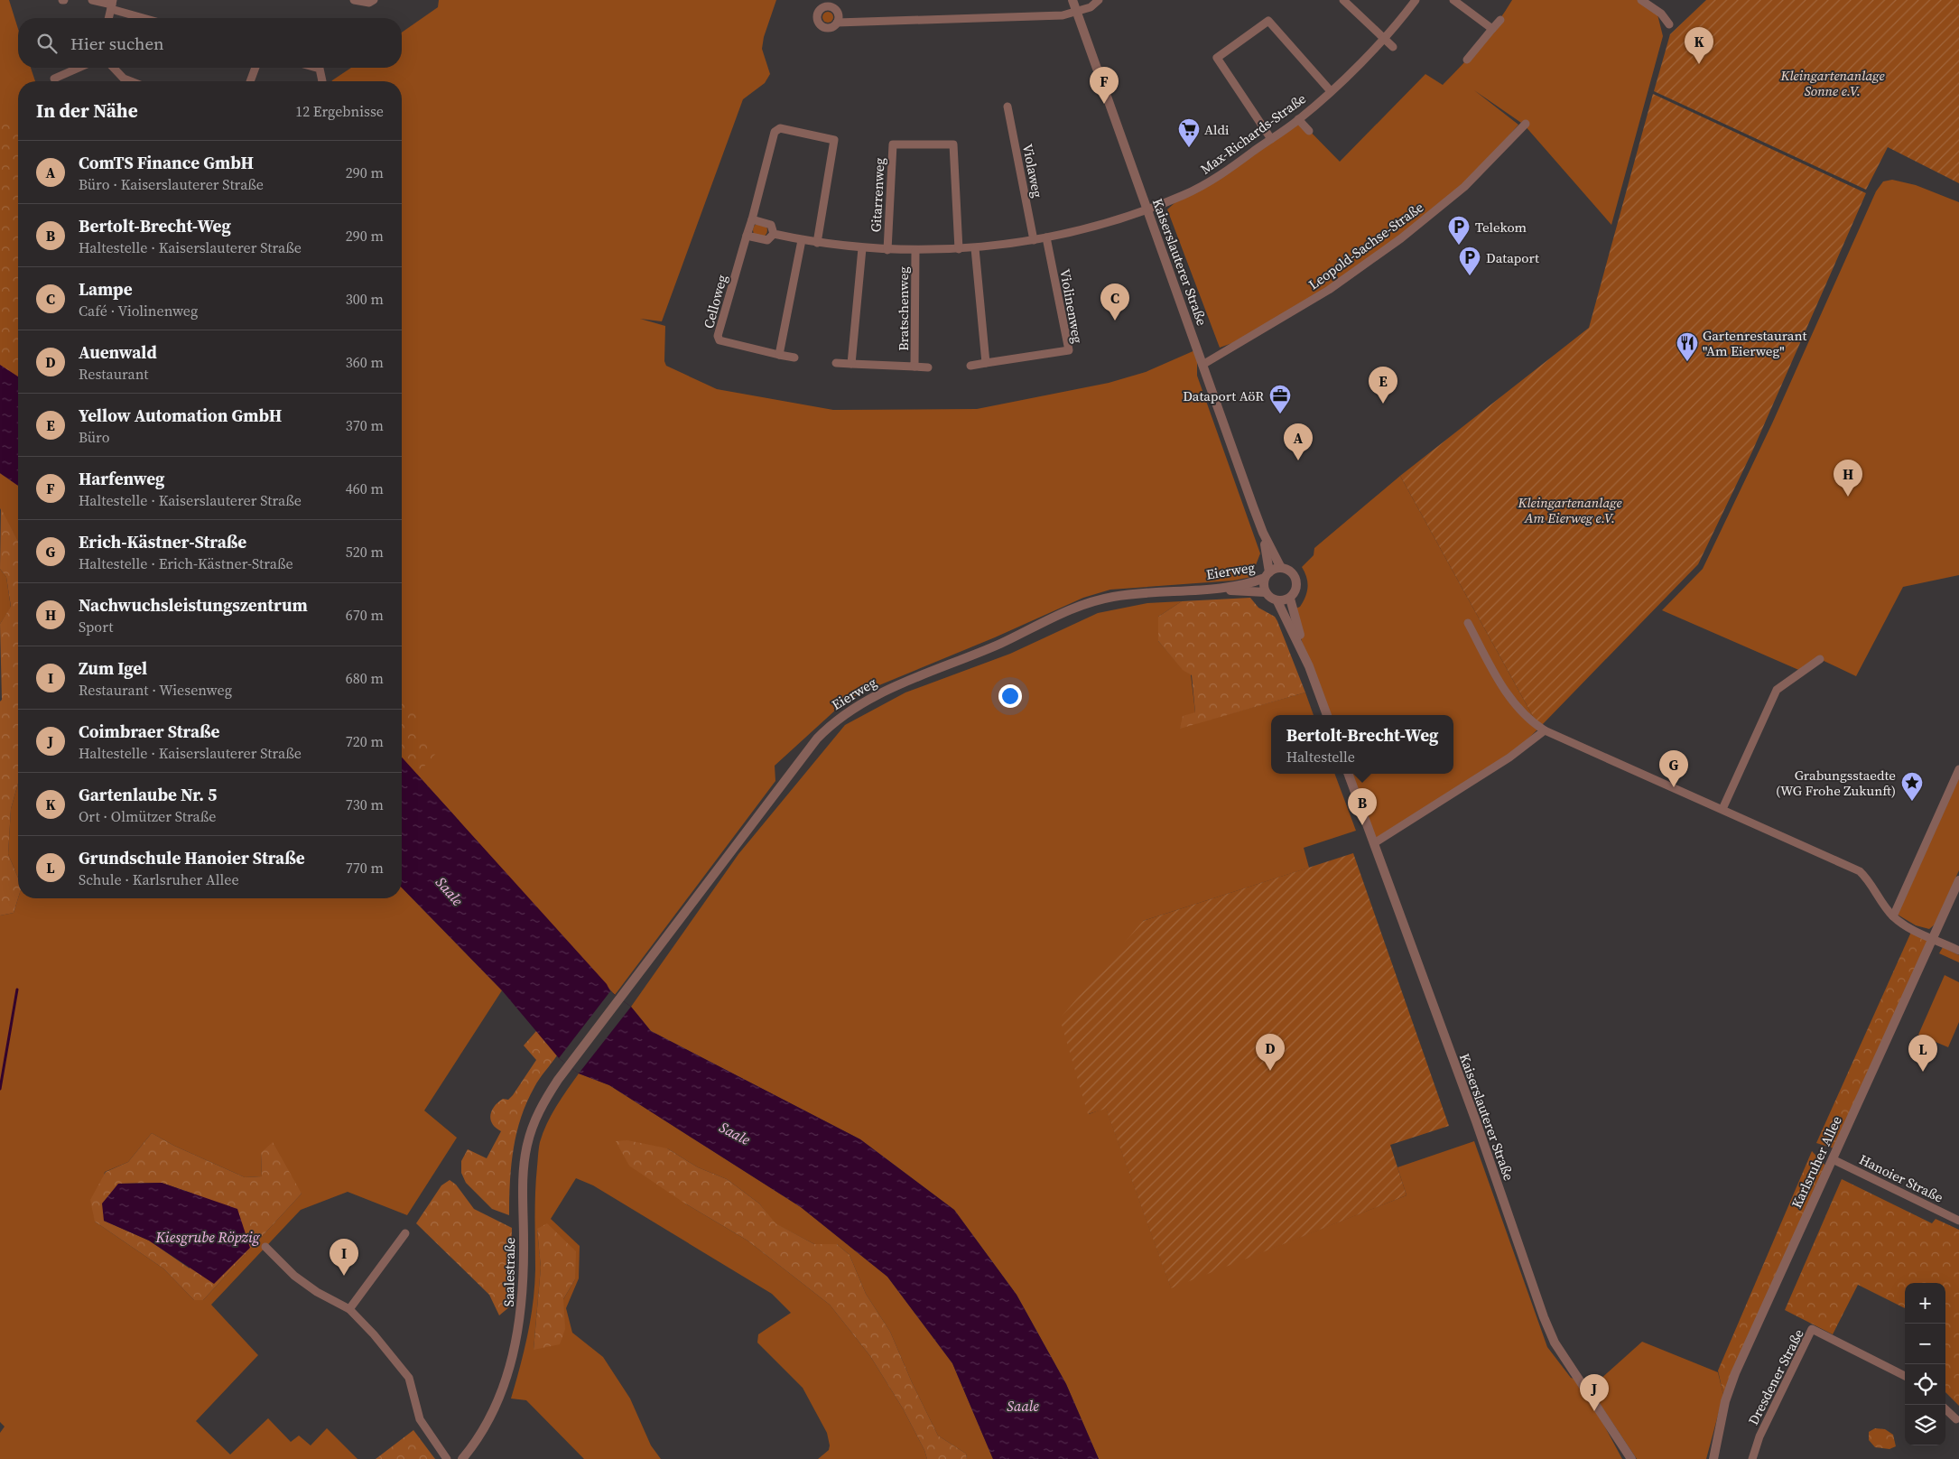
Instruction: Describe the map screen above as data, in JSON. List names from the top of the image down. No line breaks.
{"streets":{"street":["Max-Richards-Straße","Violaweg","Gitarrenweg","Leopold-Sachse-Straße","Kaiserslauterer Straße","Celloweg","Violinenweg","Bratschenweg","Eierweg","Karlsruher Allee","Hanoier Straße","Saalestraße","Dresdener Straße"]},"crossings":[["Max-Richards-Straße","Violaweg"],["Max-Richards-Straße","Gitarrenweg"],["Max-Richards-Straße","Kaiserslauterer Straße"],["Max-Richards-Straße","Violinenweg"],["Max-Richards-Straße","Bratschenweg"],["Leopold-Sachse-Straße","Kaiserslauterer Straße"],["Kaiserslauterer Straße","Eierweg"],["Eierweg","Saalestraße"],["Karlsruher Allee","Hanoier Straße"]],"water":["Saale","Kiesgrube Röpzig"],"parks":["Kleingartenanlage Sonne e.V.","Kleingartenanlage Am Eierweg e.V."],"places":{"supermarket":["Aldi"],"parking":["Telekom","Dataport"],"restaurant":["Gartenrestaurant \"Am Eierweg\""],"office":["Dataport AöR"],"place":["Grabungsstaedte (WG Frohe Zukunft)"]},"page":{"search":"Hier suchen","pins":["K","F","C","E","A","H","G","B","D","L","I","J"],"heading":["In der Nähe","12 Ergebnisse"],"list":[{"mark":"A","name":"ComTS Finance GmbH","note":"Büro · Kaiserslauterer Straße","value":"290 m"},{"mark":"B","name":"Bertolt-Brecht-Weg","note":"Haltestelle · Kaiserslauterer Straße","value":"290 m"},{"mark":"C","name":"Lampe","note":"Café · Violinenweg","value":"300 m"},{"mark":"D","name":"Auenwald","note":"Restaurant","value":"360 m"},{"mark":"E","name":"Yellow Automation GmbH","note":"Büro","value":"370 m"},{"mark":"F","name":"Harfenweg","note":"Haltestelle · Kaiserslauterer Straße","value":"460 m"},{"mark":"G","name":"Erich-Kästner-Straße","note":"Haltestelle · Erich-Kästner-Straße","value":"520 m"},{"mark":"H","name":"Nachwuchsleistungszentrum","note":"Sport","value":"670 m"},{"mark":"I","name":"Zum Igel","note":"Restaurant · Wiesenweg","value":"680 m"},{"mark":"J","name":"Coimbraer Straße","note":"Haltestelle · Kaiserslauterer Straße","value":"720 m"},{"mark":"K","name":"Gartenlaube Nr. 5","note":"Ort · Olmützer Straße","value":"730 m"},{"mark":"L","name":"Grundschule Hanoier Straße","note":"Schule · Karlsruher Allee","value":"770 m"}],"popup":["Bertolt-Brecht-Weg","Haltestelle"],"map_buttons":["+","−"]}}
